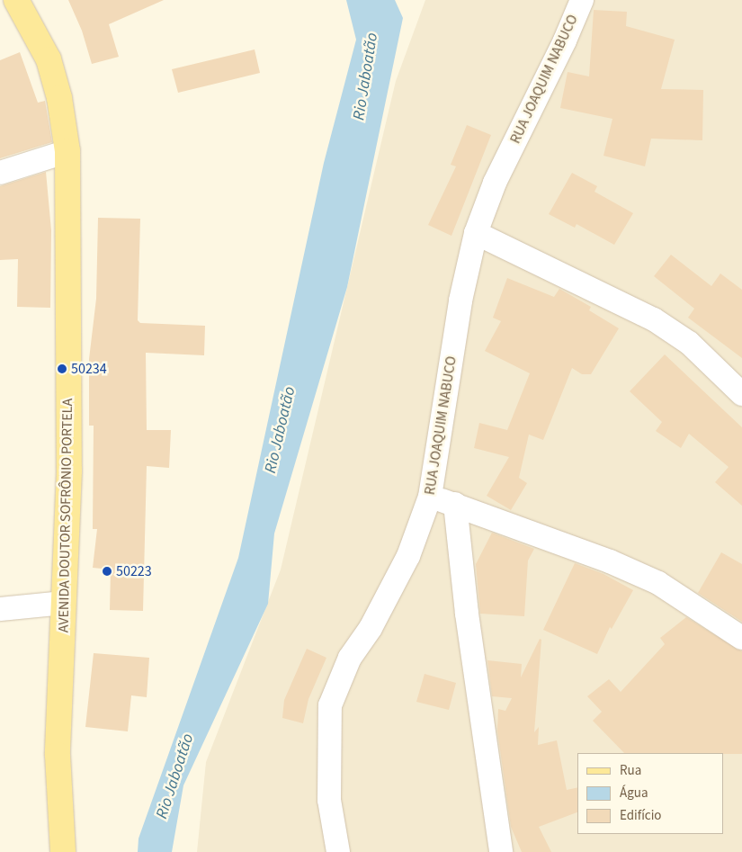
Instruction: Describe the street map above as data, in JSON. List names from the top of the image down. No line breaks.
{"streets":{"main road":["AVENIDA DOUTOR SOFRÔNIO PORTELA"],"street":["RUA JOAQUIM NABUCO"]},"water":["Rio Jaboatão"],"places":["50234","50223"],"legend":["Rua","Água","Edifício"]}
